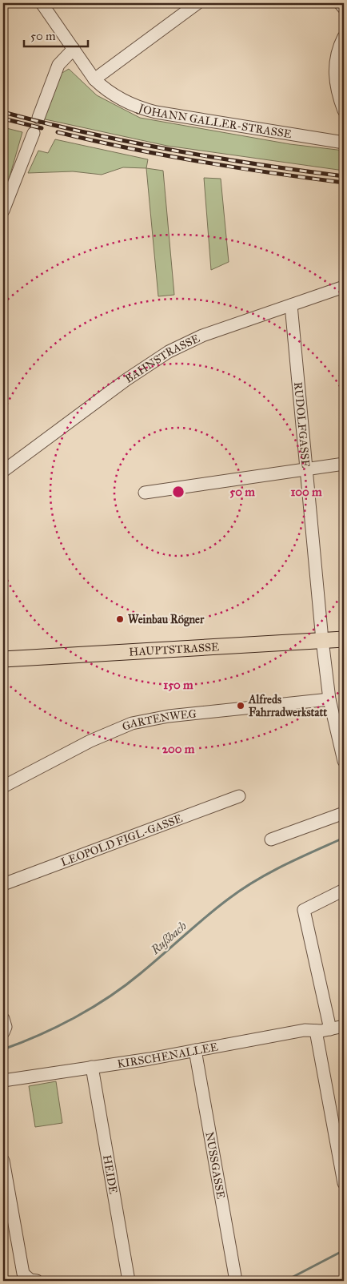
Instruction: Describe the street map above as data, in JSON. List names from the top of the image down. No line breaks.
{"streets":{"main road":["HAUPTSTRASSE"],"street":["JOHANN GALLER-STRASSE","BAHNSTRASSE","RUDOLFGASSE","GARTENWEG","LEOPOLD FIGL-GASSE","KIRSCHENALLEE","NUSSGASSE","HEIDE"]},"crossings":[["BAHNSTRASSE","RUDOLFGASSE"],["RUDOLFGASSE","HAUPTSTRASSE"],["RUDOLFGASSE","GARTENWEG"],["KIRSCHENALLEE","NUSSGASSE"],["KIRSCHENALLEE","HEIDE"]],"water":["Rußbach"],"places":["Weinbau Rögner","Alfreds Fahrradwerkstatt"],"scale_bar":"50 m","rings":["50 m","100 m","150 m","200 m"]}
